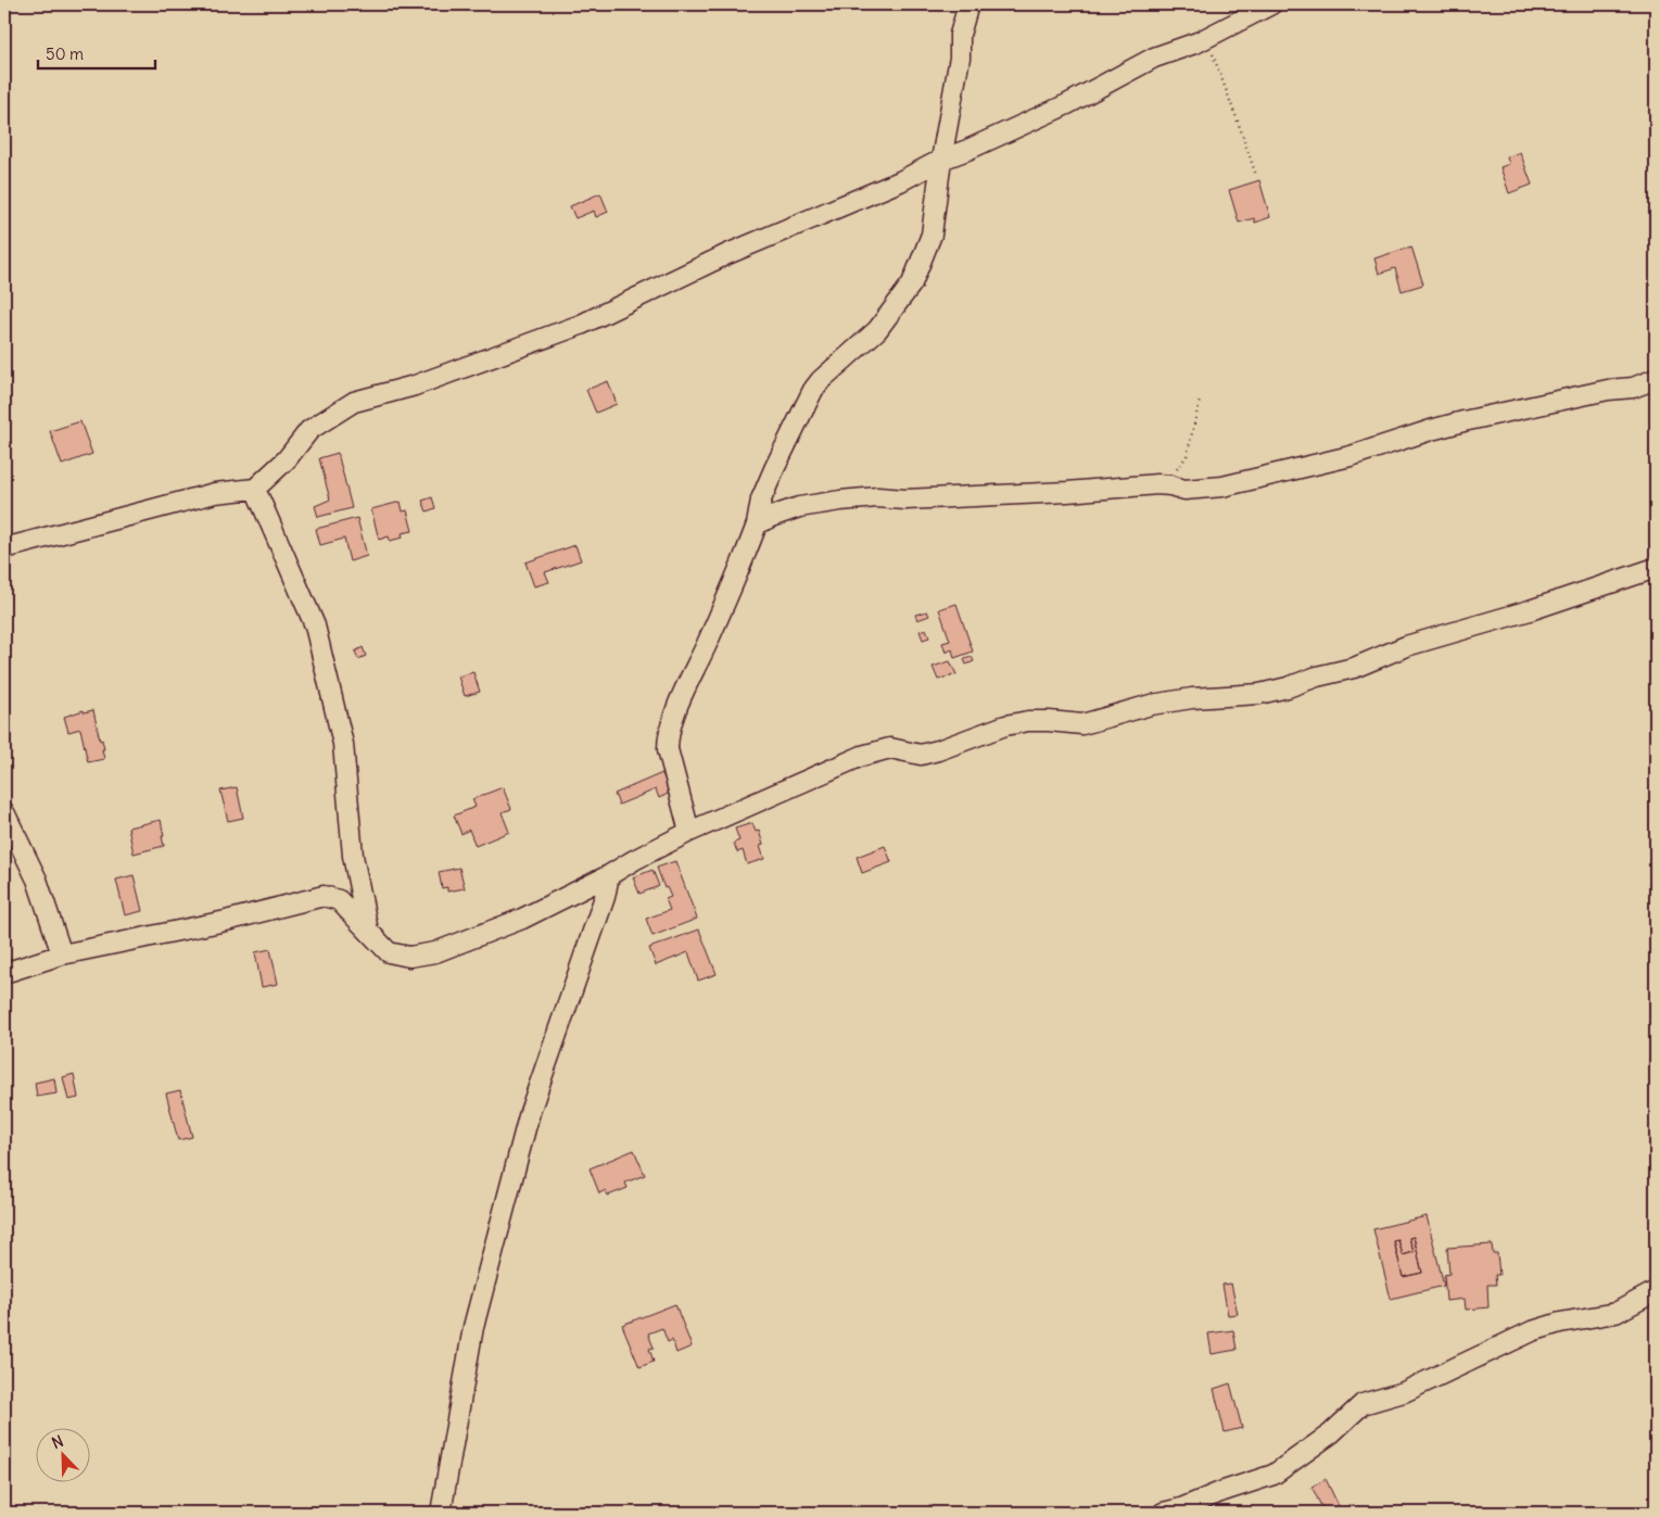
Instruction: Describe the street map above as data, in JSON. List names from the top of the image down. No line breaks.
{"scale_bar":"50 m","north":"top left"}
